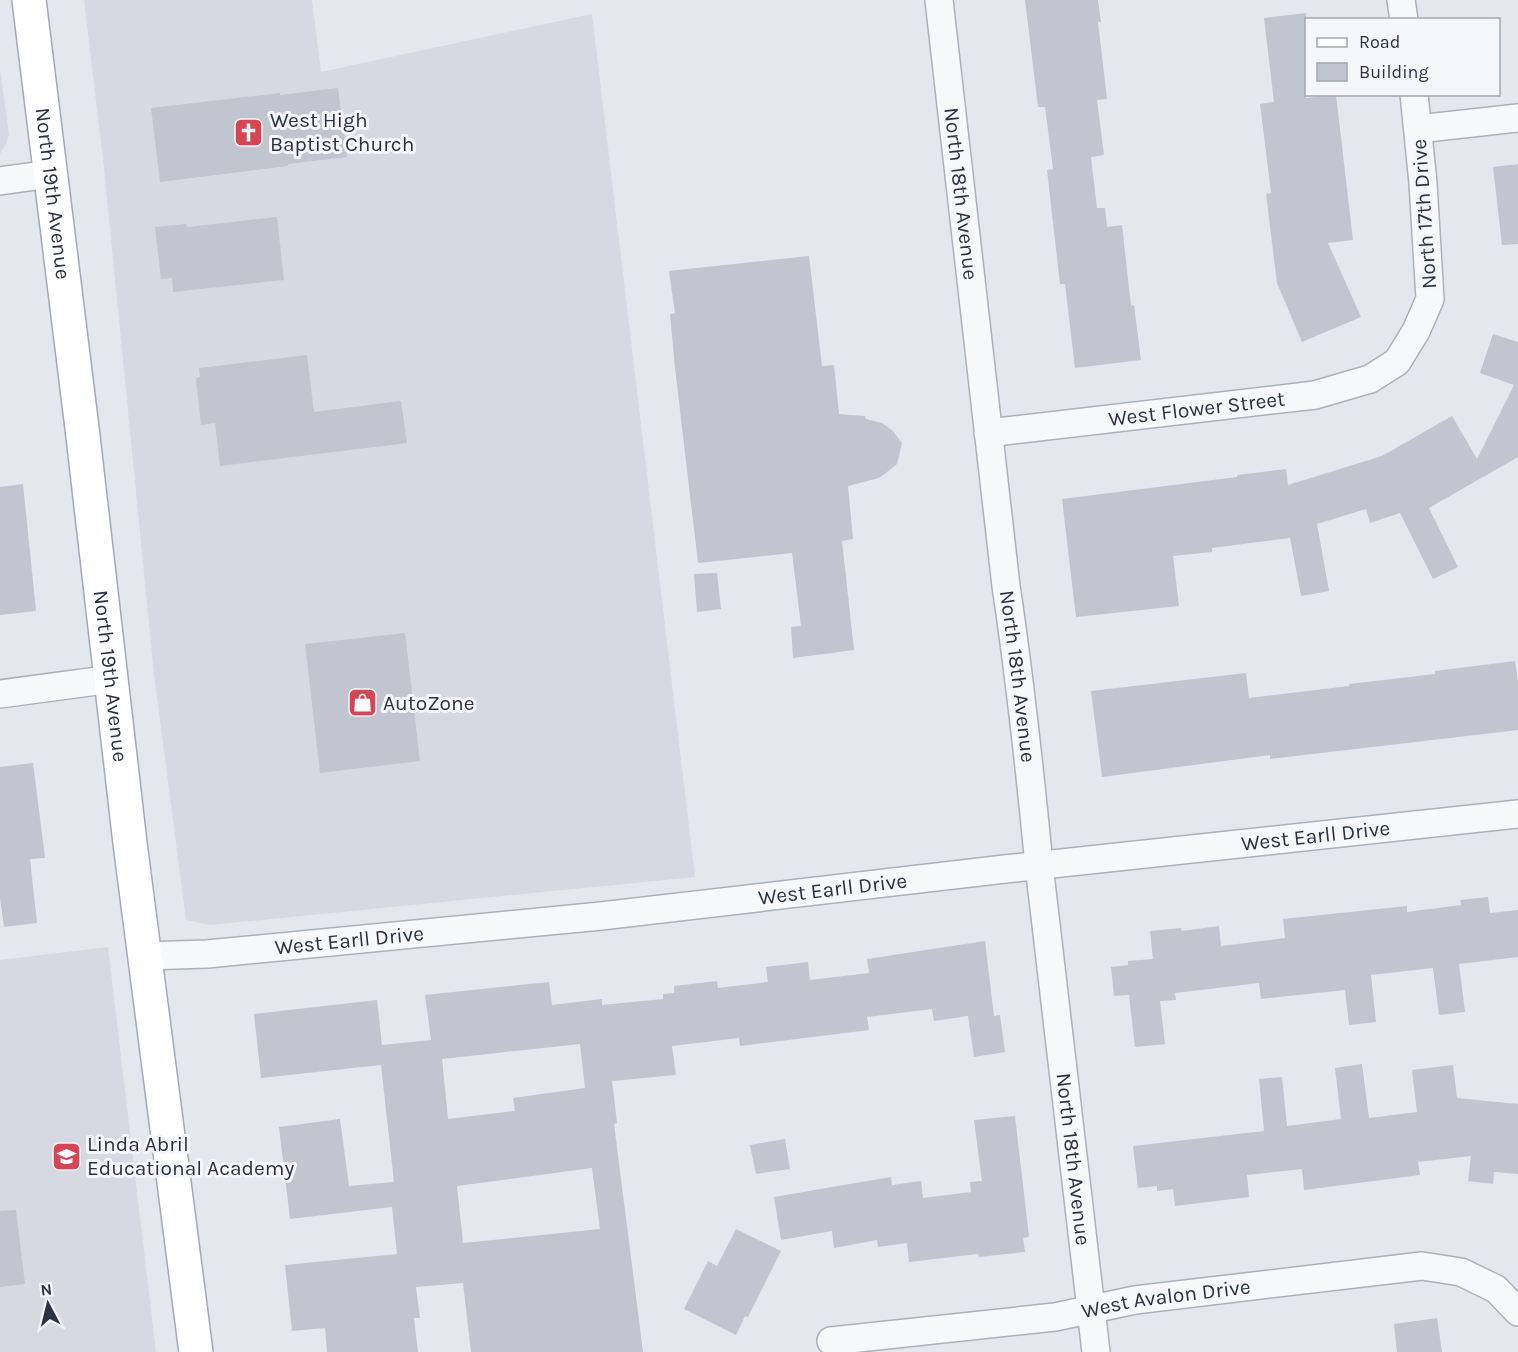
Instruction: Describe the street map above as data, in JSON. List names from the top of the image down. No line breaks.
{"streets":{"main road":["North 19th Avenue"],"street":["North 18th Avenue","North 17th Drive","West Flower Street","West Earll Drive","West Avalon Drive"]},"crossings":[["North 18th Avenue","West Flower Street"],["North 18th Avenue","West Earll Drive"],["North 18th Avenue","West Avalon Drive"],["North 19th Avenue","West Earll Drive"],["North 17th Drive","West Flower Street"]],"places":{"church":["West High Baptist Church"],"shop":["AutoZone"],"school or university":["Linda Abril Educational Academy"]},"legend":["Road","Building"],"north":"top"}
